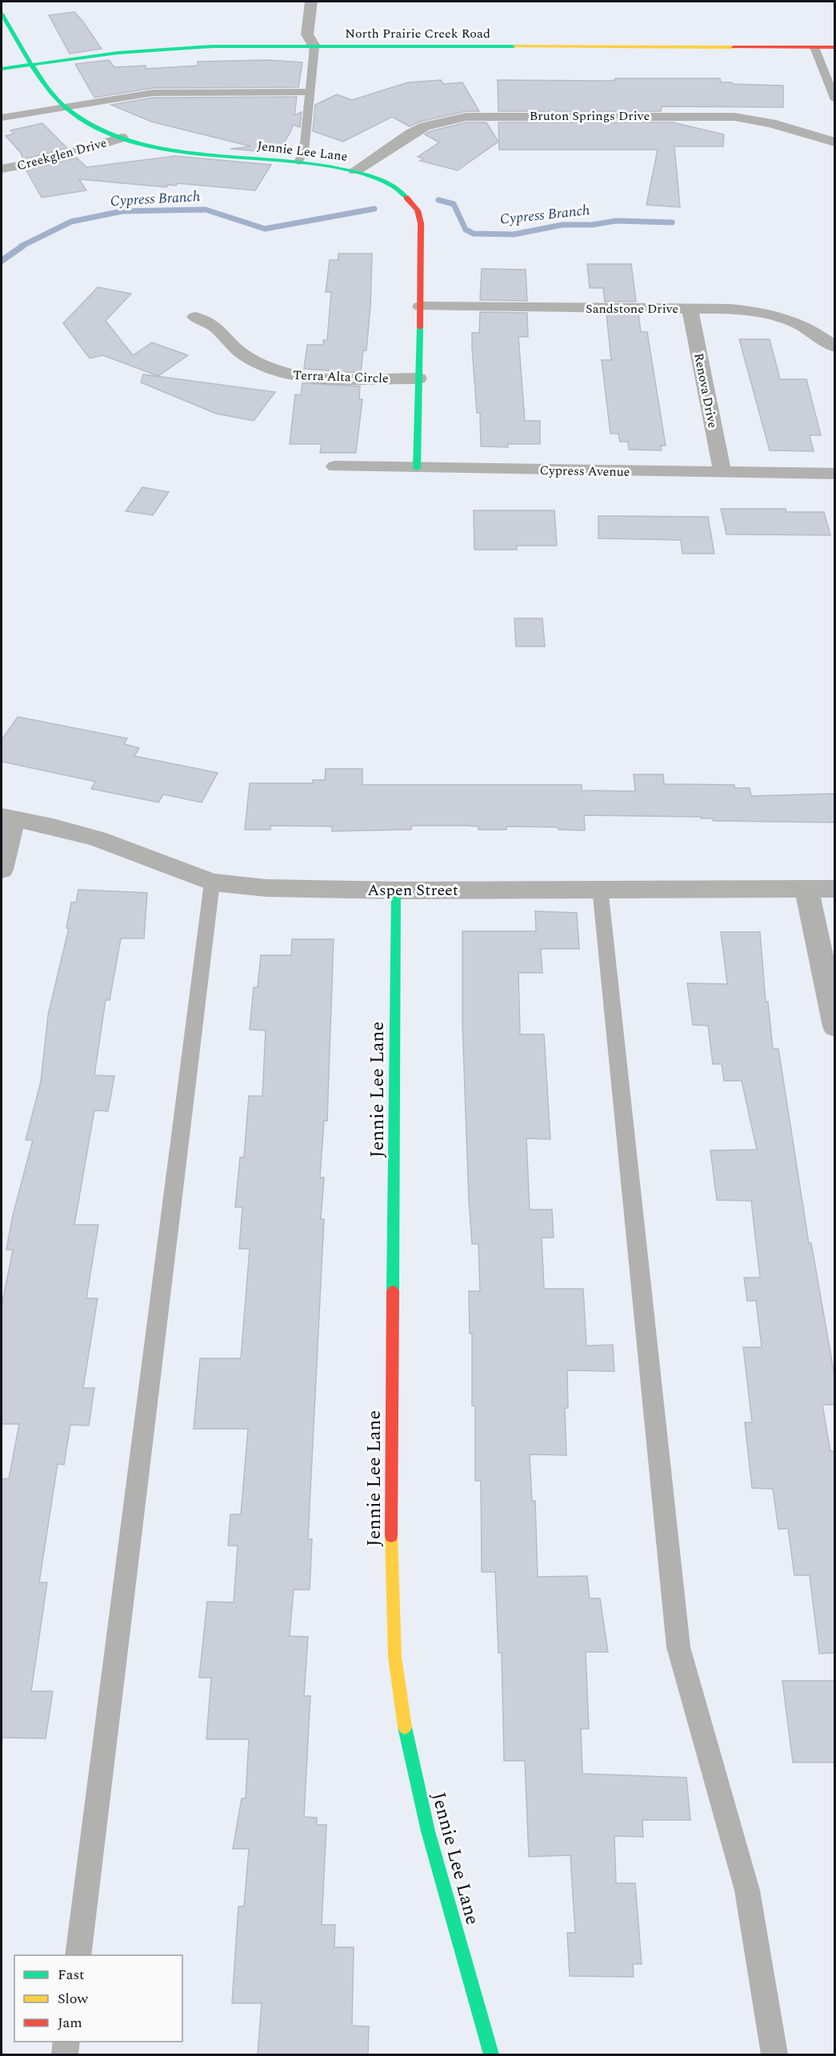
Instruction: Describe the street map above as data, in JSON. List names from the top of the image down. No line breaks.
{"streets":{"street":["North Prairie Creek Road","Bruton Springs Drive","Jennie Lee Lane","Creekglen Drive","Sandstone Drive","Terra Alta Circle","Renova Drive","Cypress Avenue","Aspen Street"]},"crossings":[["North Prairie Creek Road","Jennie Lee Lane"],["Bruton Springs Drive","Jennie Lee Lane"],["Jennie Lee Lane","Creekglen Drive"],["Jennie Lee Lane","Sandstone Drive"],["Jennie Lee Lane","Terra Alta Circle"],["Jennie Lee Lane","Cypress Avenue"],["Jennie Lee Lane","Aspen Street"],["Sandstone Drive","Renova Drive"],["Renova Drive","Cypress Avenue"]],"water":["Cypress Branch"],"legend":["Fast","Slow","Jam"]}
